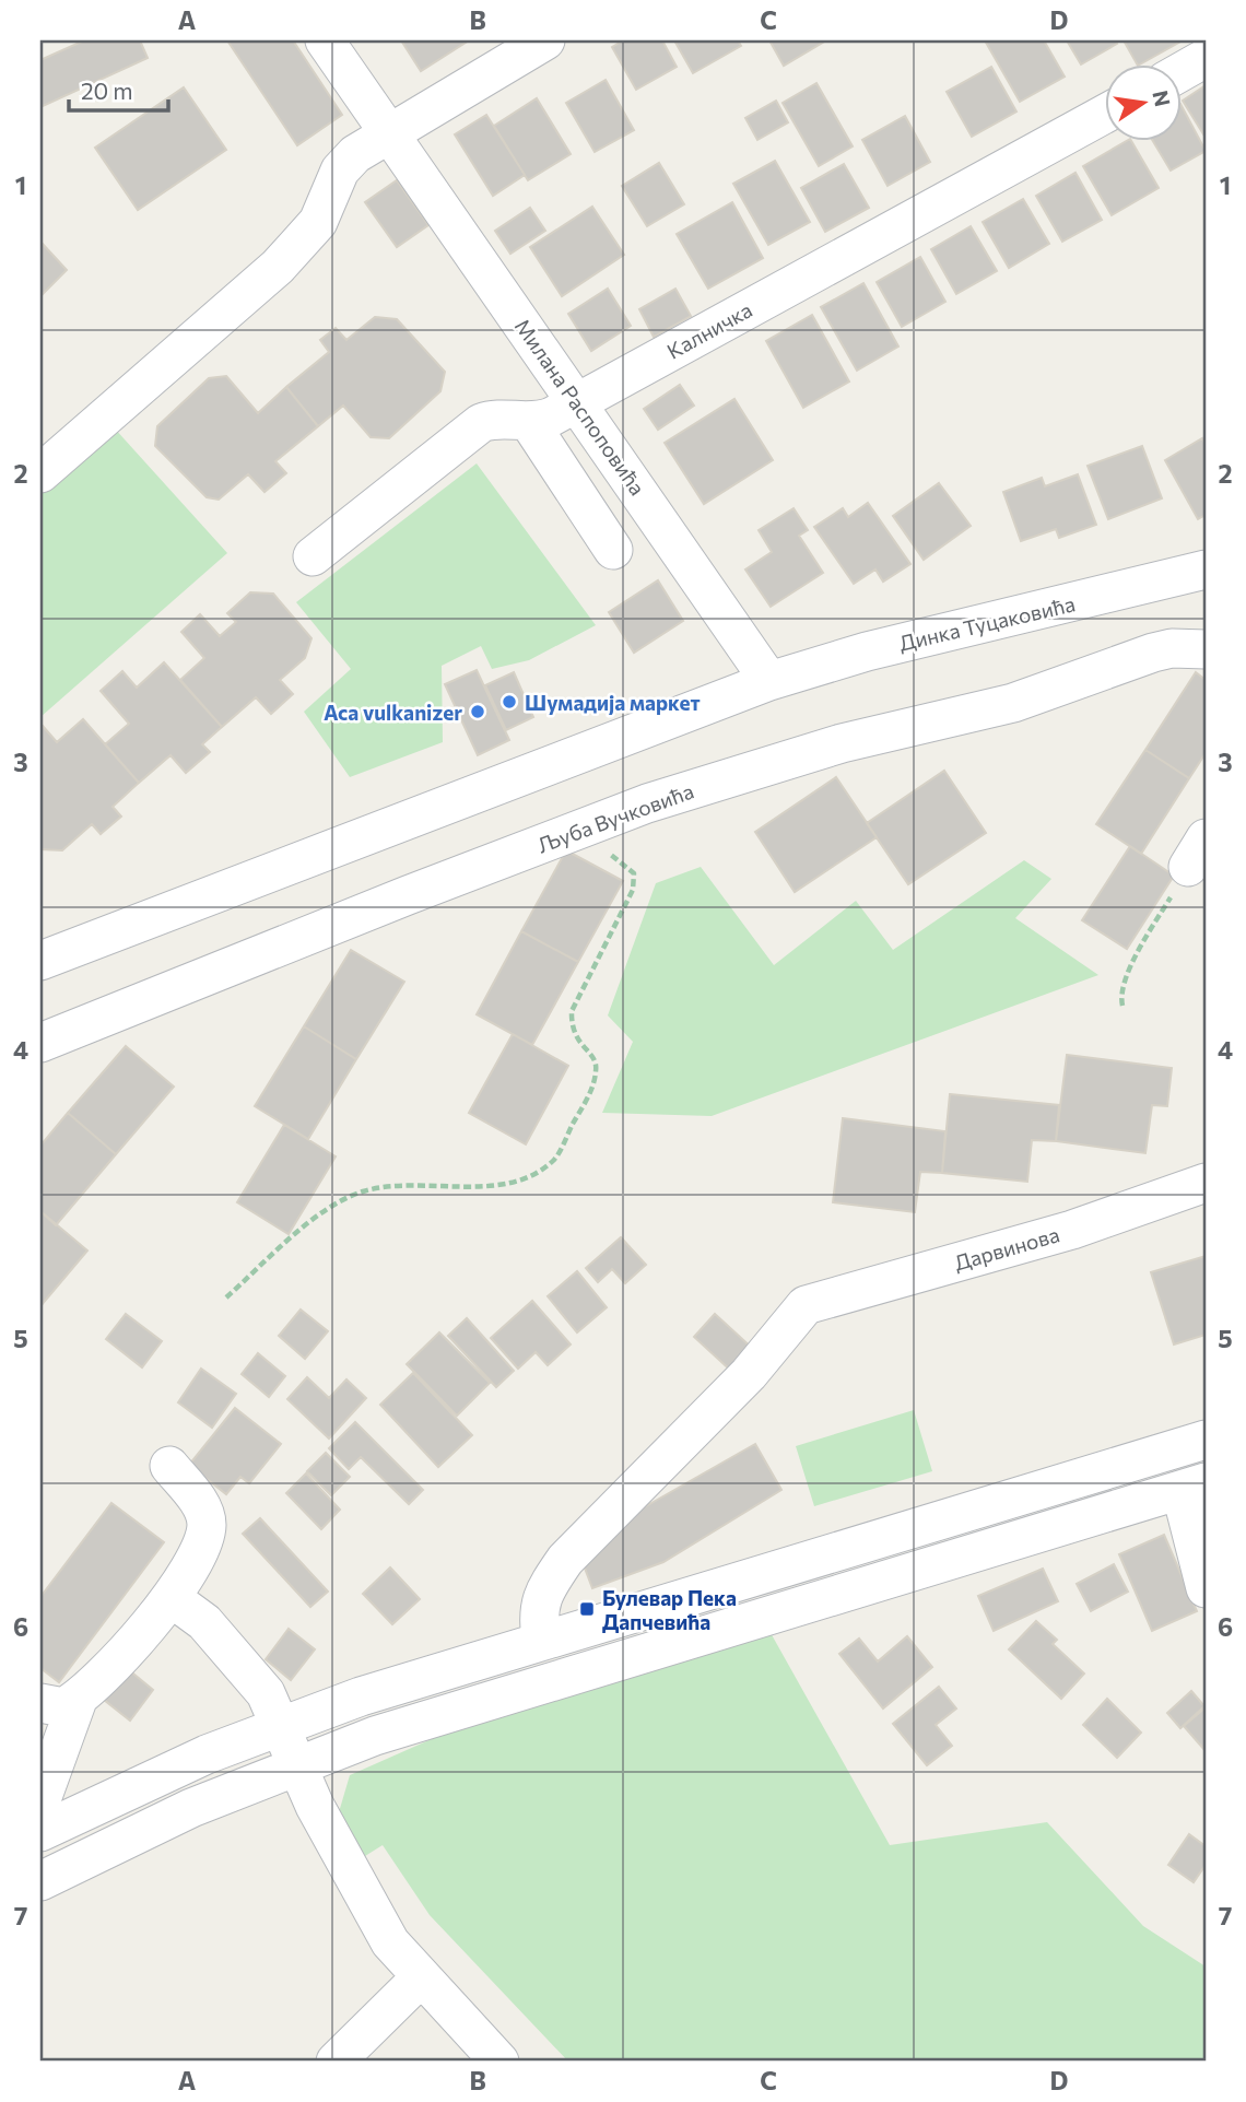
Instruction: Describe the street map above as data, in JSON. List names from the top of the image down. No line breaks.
{"streets":{"street":["Калничка","Милана Распоповића","Динка Туцаковића","Љуба Вучковића","Дарвинова"]},"crossings":[["Калничка","Милана Распоповића"],["Милана Распоповића","Динка Туцаковића"]],"places":{"other":["Шумадија маркет","Aca vulkanizer"],"transit":["Булевар Пека Дапчевића"]},"scale_bar":"20 m","north":"right","grid":{"columns":["A","B","C","D"],"rows":["1","2","3","4","5","6","7"]}}
